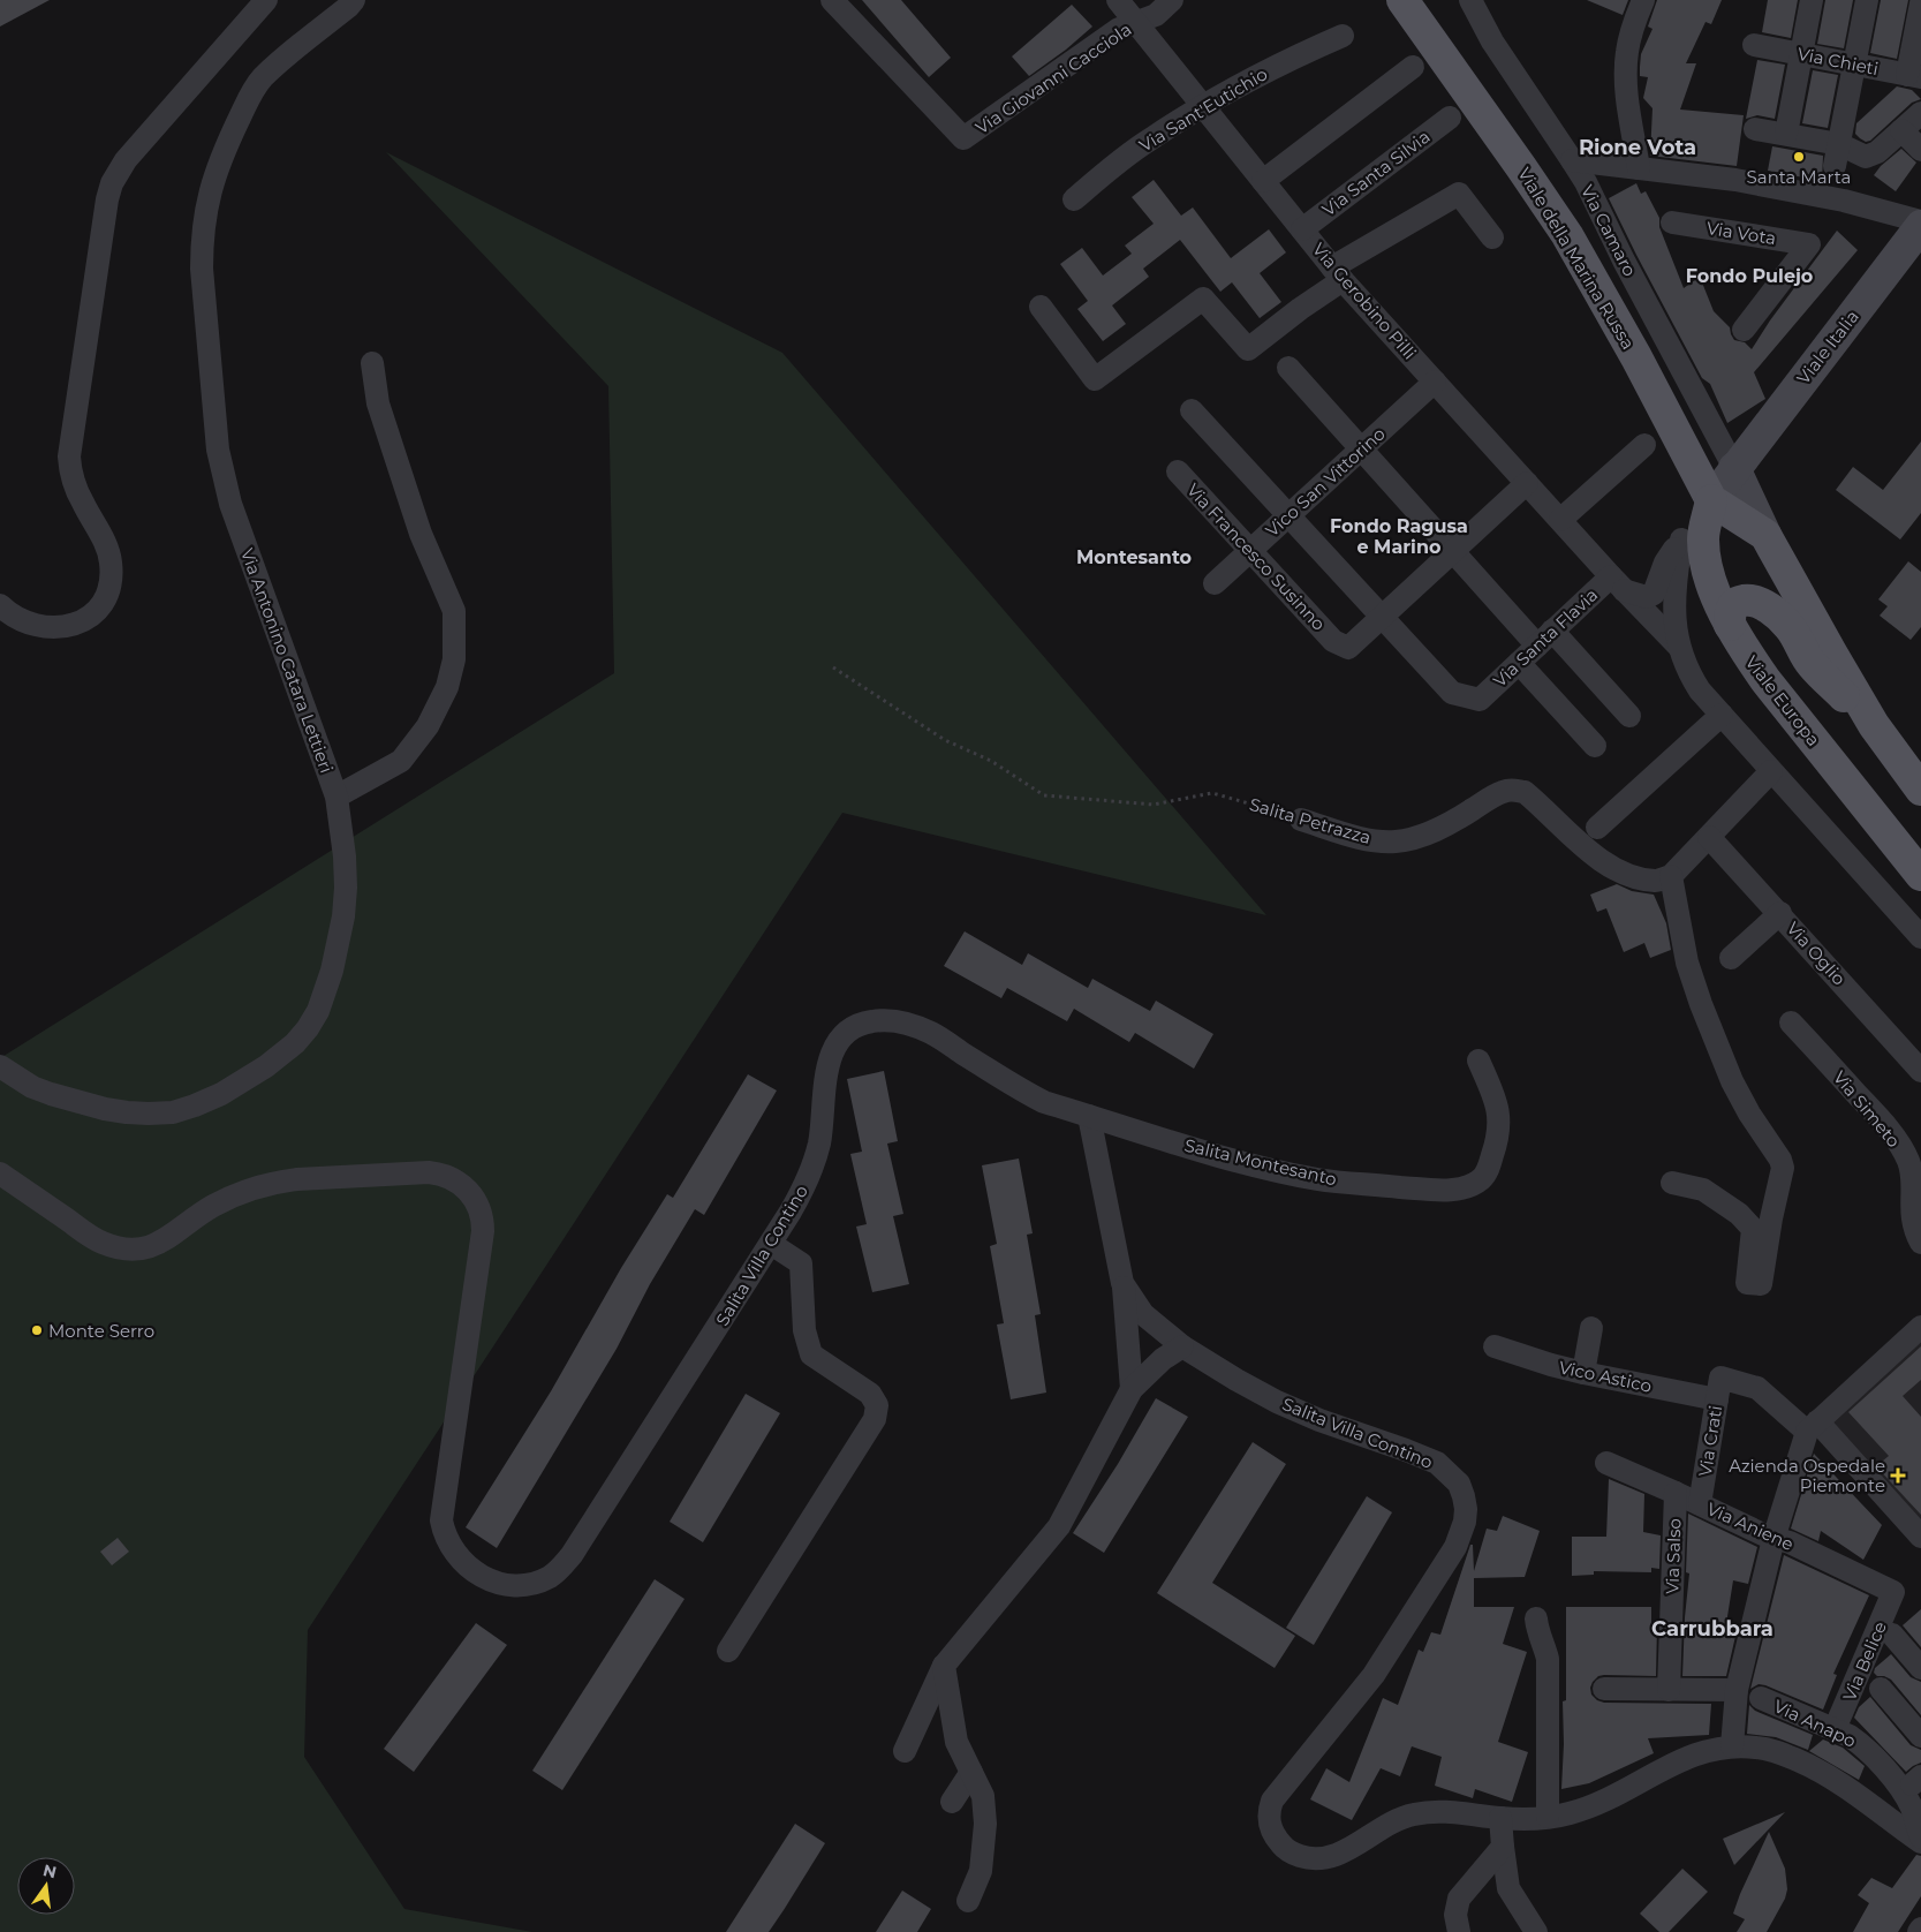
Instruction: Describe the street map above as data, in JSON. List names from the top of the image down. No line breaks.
{"streets":{"main road":["Viale della Marina Russa","Viale Italia","Viale Europa"],"street":["Via Chieti","Via Giovanni Cacciola","Via Sant'Eutichio","Via Santa Silvia","Via Camaro","Via Vota","Via Gerobino Pilli","Vico San Vittorino","Via Francesco Susinno","Via Santa Flavia","Via Antonino Catara Lettieri","Salita Petrazza","Via Oglio","Via Simeto","Salita Montesanto","Salita Villa Contino","Vico Astico","Via Crati","Via Aniene","Via Salso","Via Belice","Via Anapo"]},"crossings":[["Via Giovanni Cacciola","Via Gerobino Pilli"],["Via Sant'Eutichio","Via Gerobino Pilli"],["Via Santa Silvia","Via Gerobino Pilli"],["Via Camaro","Viale Italia"],["Viale della Marina Russa","Viale Italia"],["Viale della Marina Russa","Viale Europa"],["Via Gerobino Pilli","Vico San Vittorino"],["Via Gerobino Pilli","Via Santa Flavia"],["Viale Italia","Viale Europa"],["Vico San Vittorino","Via Francesco Susinno"],["Via Francesco Susinno","Via Santa Flavia"],["Salita Montesanto","Salita Villa Contino"],["Salita Villa Contino","Via Anapo"],["Vico Astico","Via Crati"],["Via Crati","Via Aniene"],["Via Aniene","Via Salso"],["Via Aniene","Via Belice"],["Via Belice","Via Anapo"]],"districts":["Rione Vota","Fondo Pulejo","Fondo Ragusa e Marino","Montesanto","Carrubbara"],"places":{"other":["Santa Marta","Monte Serro"],"health":["Azienda Ospedale Piemonte"]},"north":"top"}
